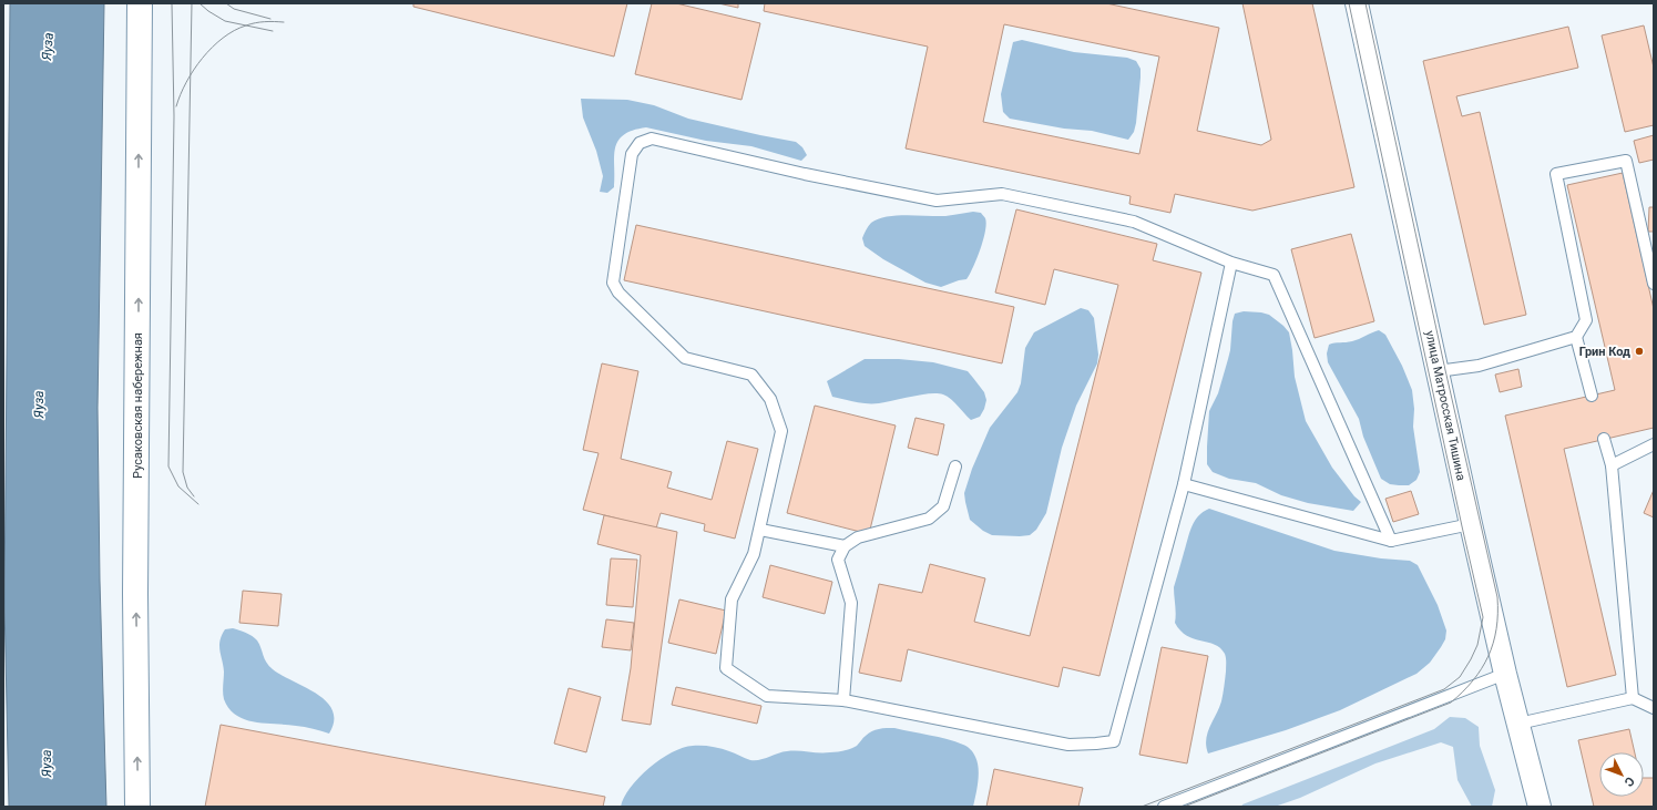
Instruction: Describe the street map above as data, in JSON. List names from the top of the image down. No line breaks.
{"streets":{"main road":["Русаковская набережная"],"street":["улица Матросская Тишина"]},"one_way":["Русаковская набережная"],"water":["Яуза"],"places":["Грин Код"],"north":"bottom right"}
